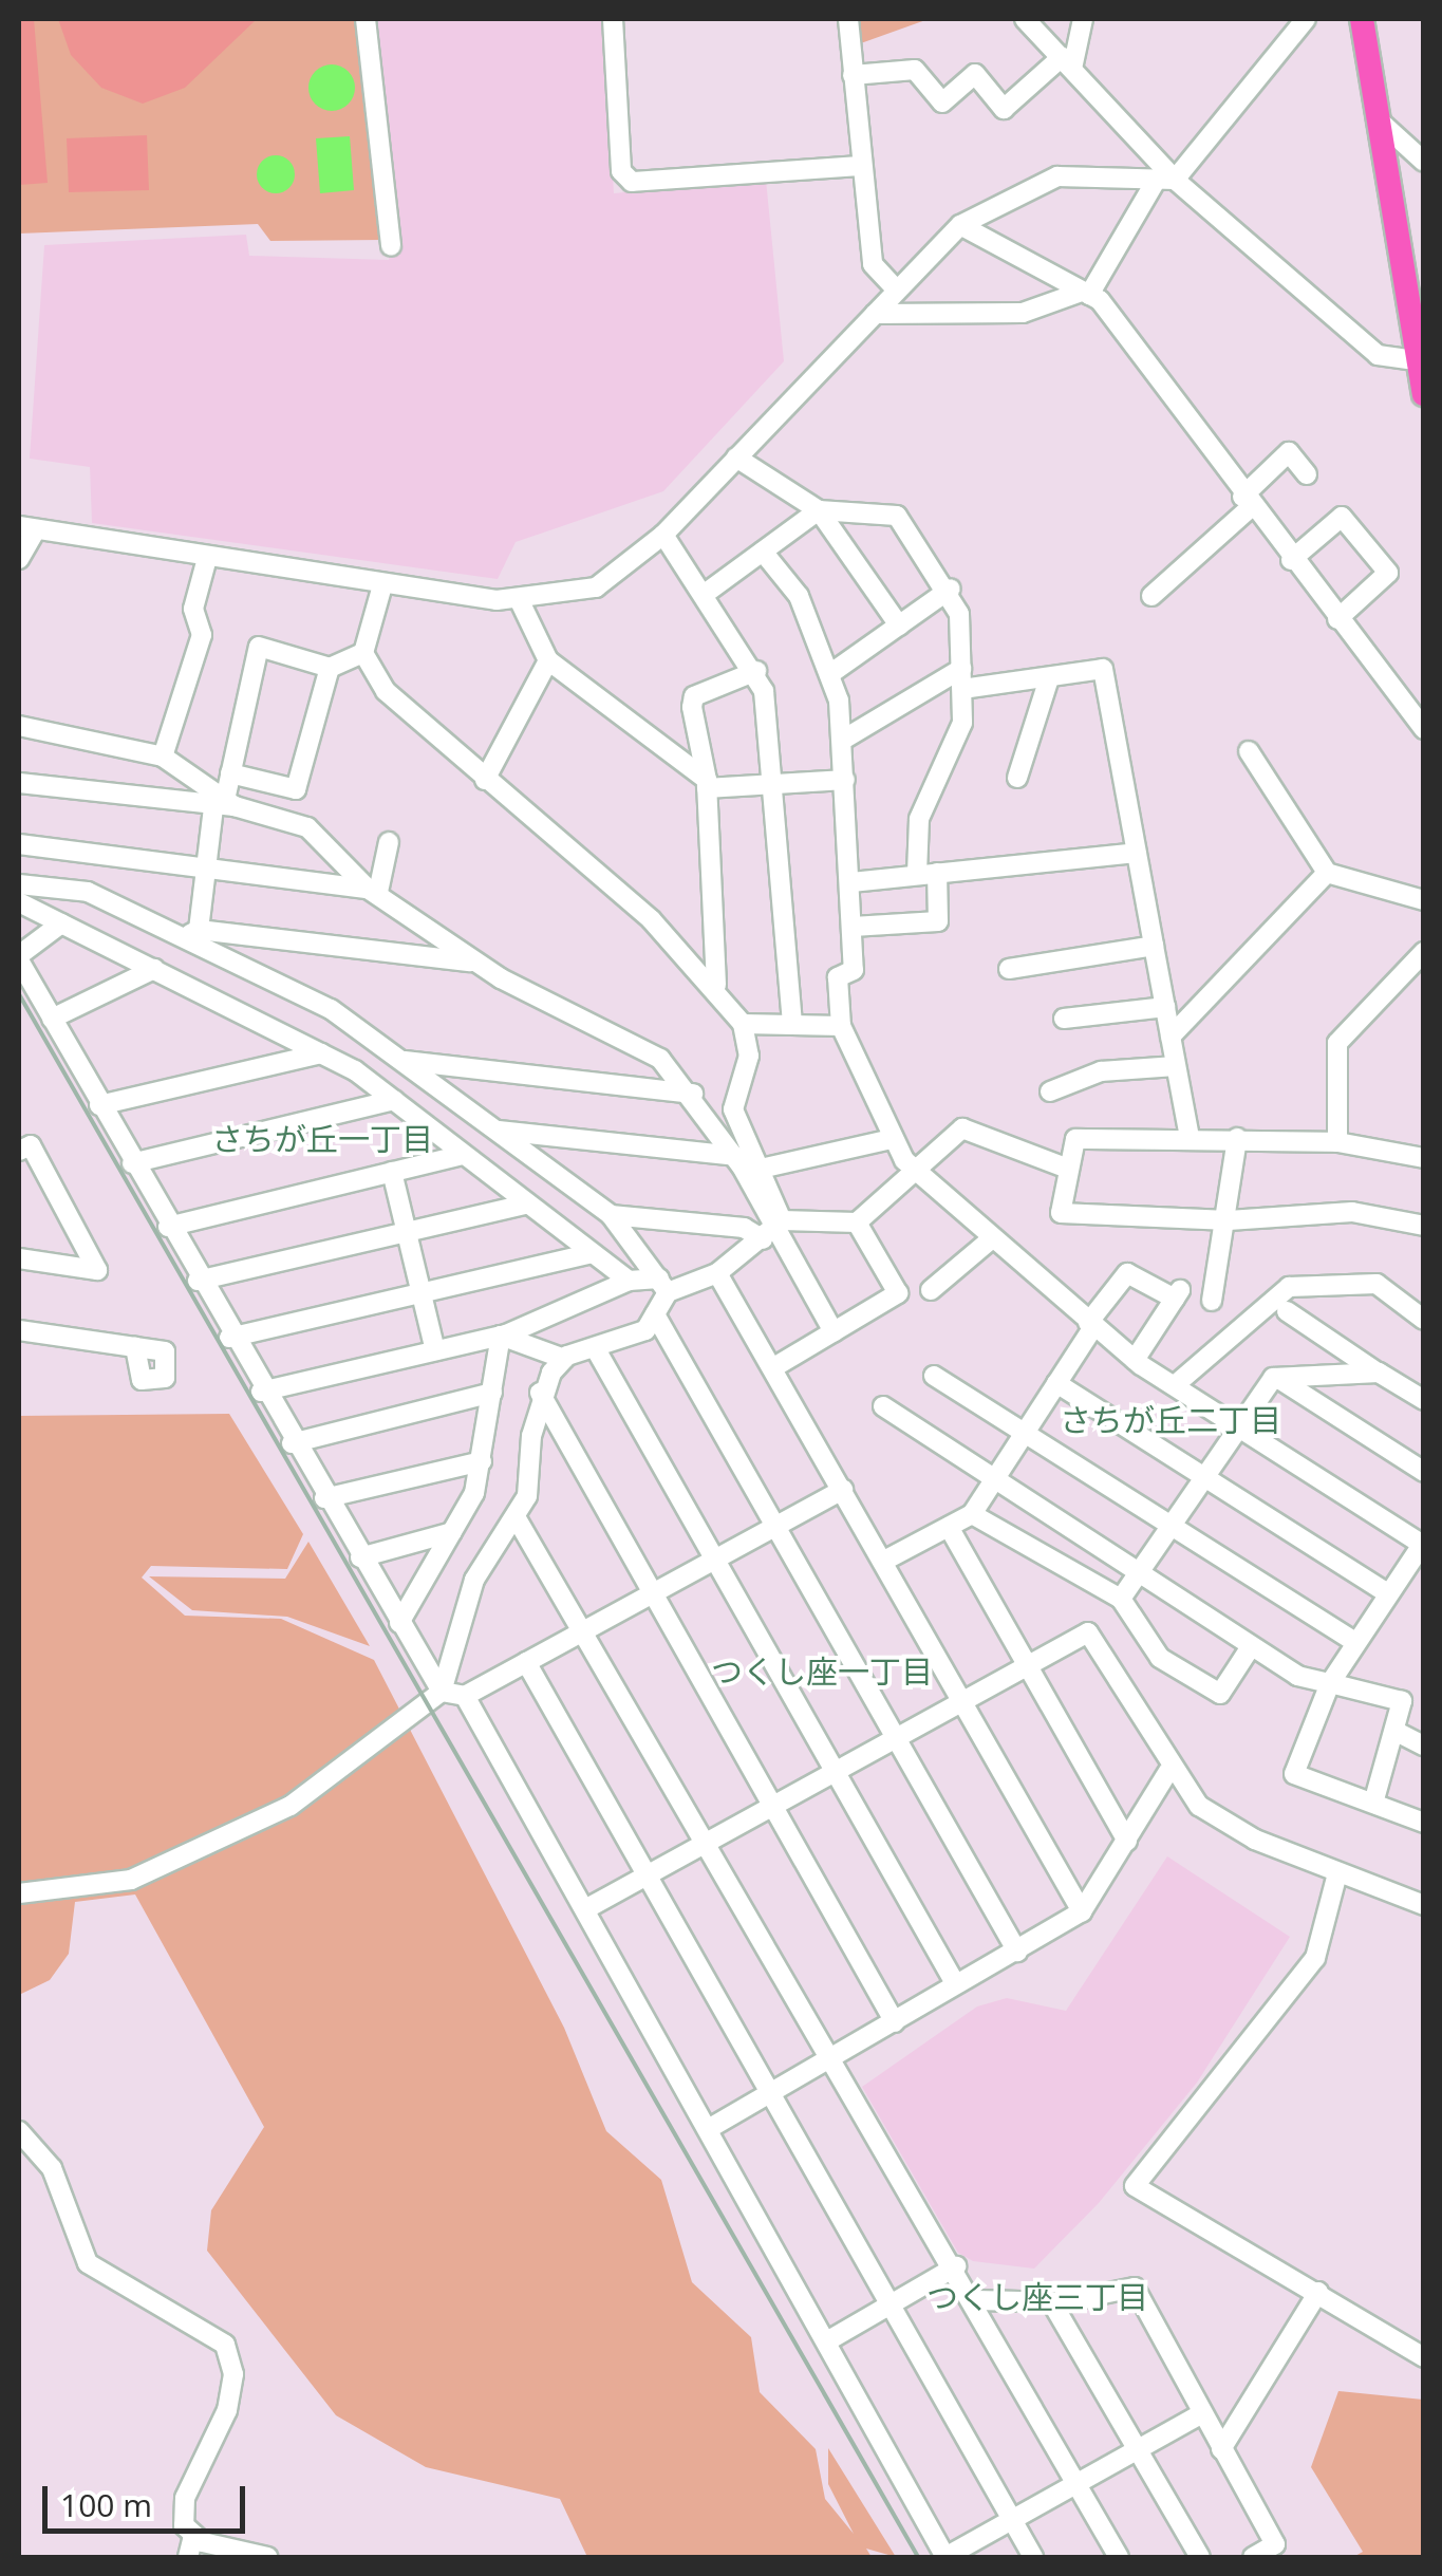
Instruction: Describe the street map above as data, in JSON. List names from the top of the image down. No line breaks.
{"districts":["さちが丘一丁目","さちが丘二丁目","つくし座一丁目","つくし座三丁目"],"scale_bar":"100 m"}
